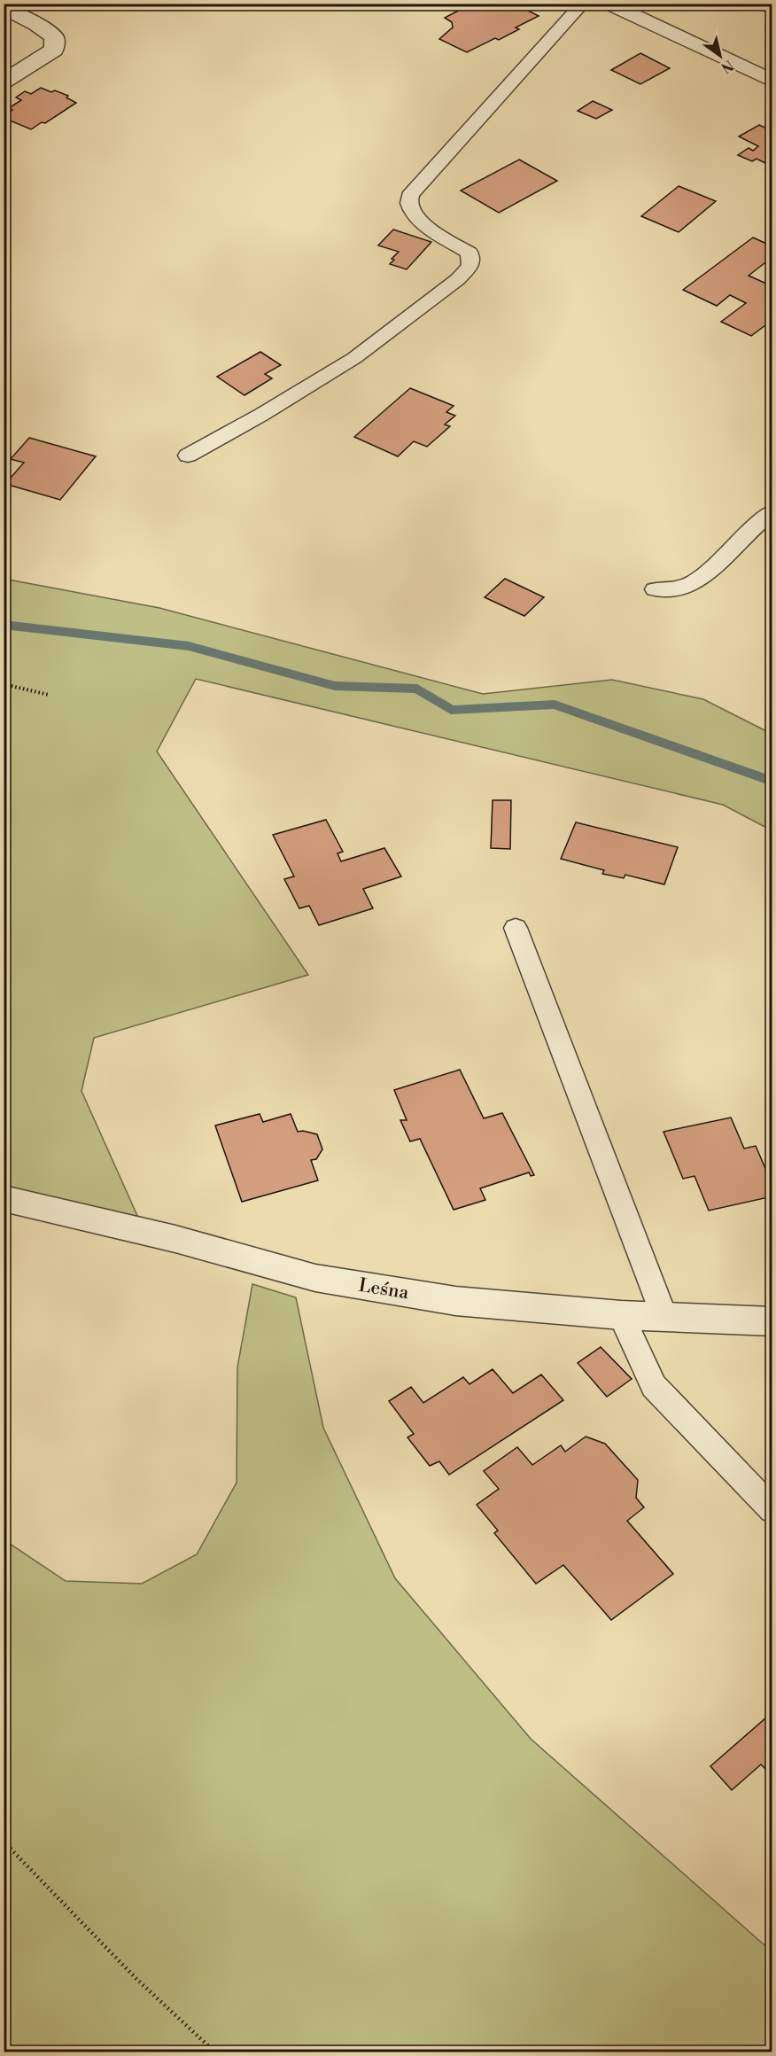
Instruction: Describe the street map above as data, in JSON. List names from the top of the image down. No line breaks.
{"streets":{"street":["Leśna"]},"north":"bottom right"}
